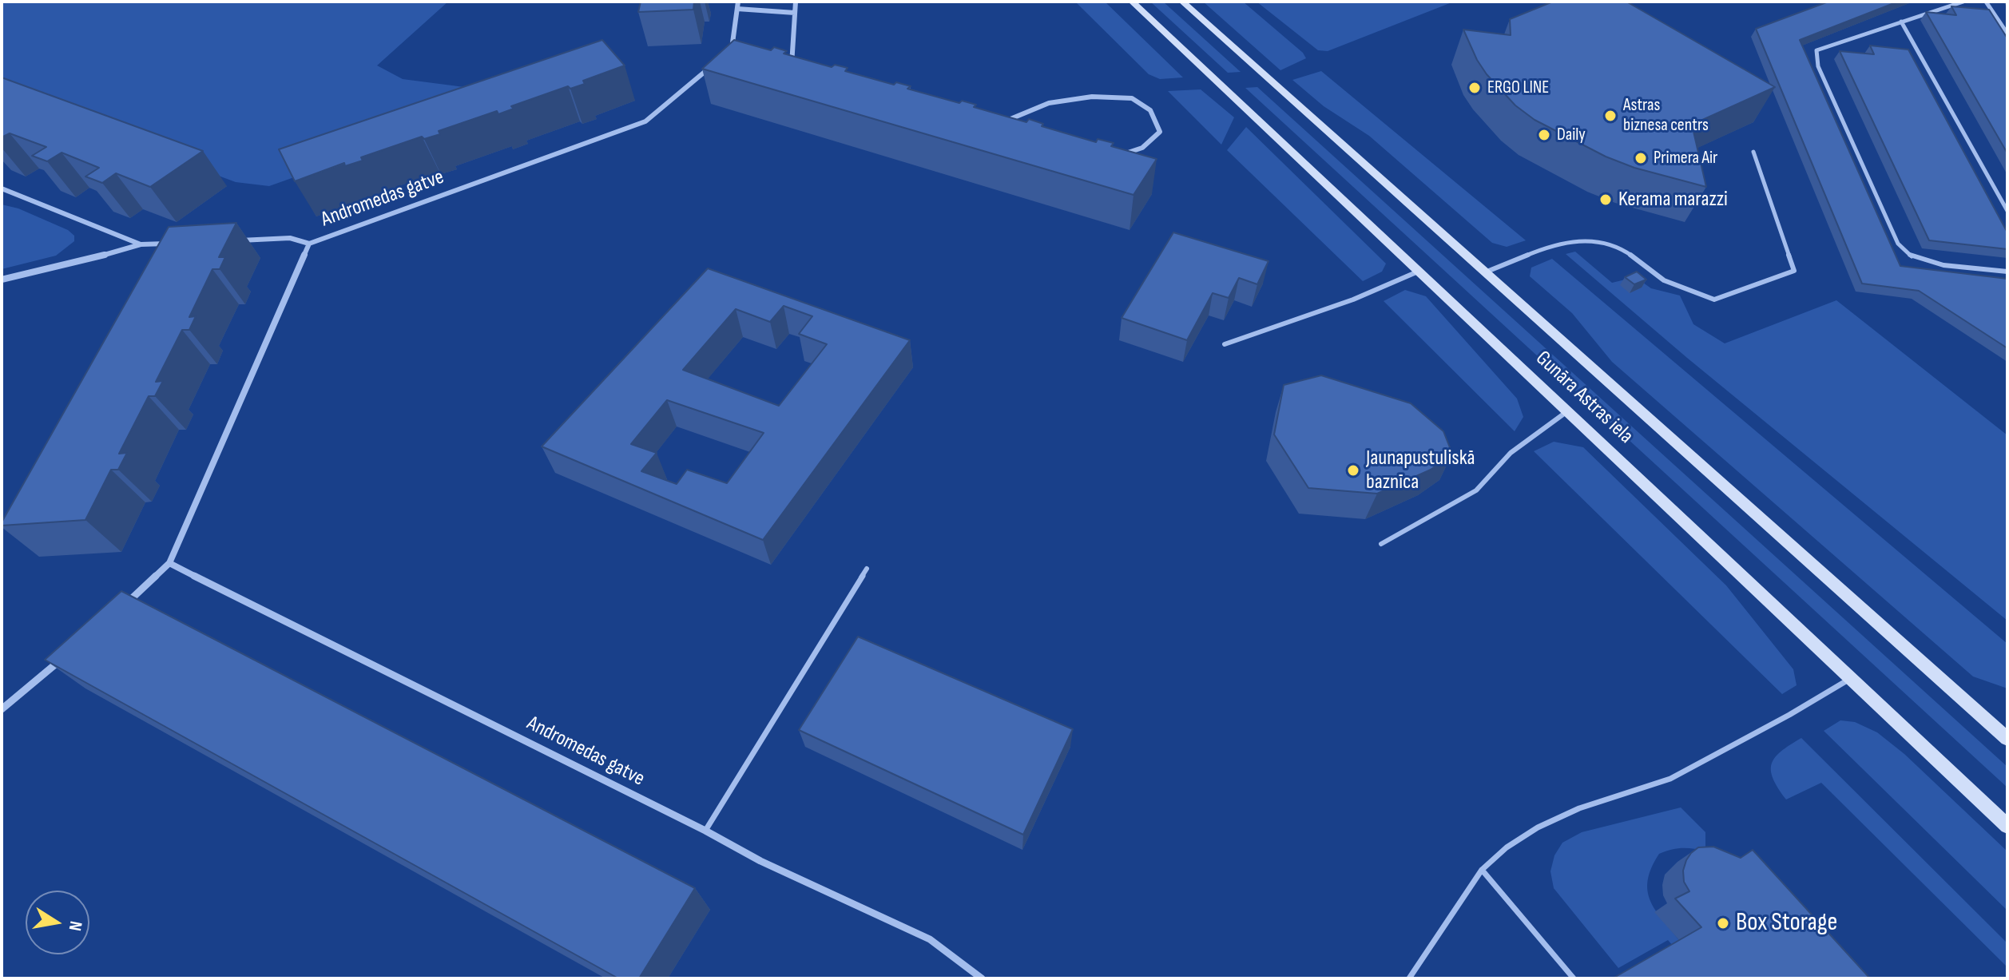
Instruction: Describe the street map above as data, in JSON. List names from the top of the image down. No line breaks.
{"streets":{"main road":["Gunāra Astras iela"],"street":["Andromedas gatve"]},"places":["ERGO LINE","Astras biznesa centrs","Daily","Primera Air","Kerama marazzi","Jaunapustuliskā baznīca","Box Storage"],"north":"right"}
